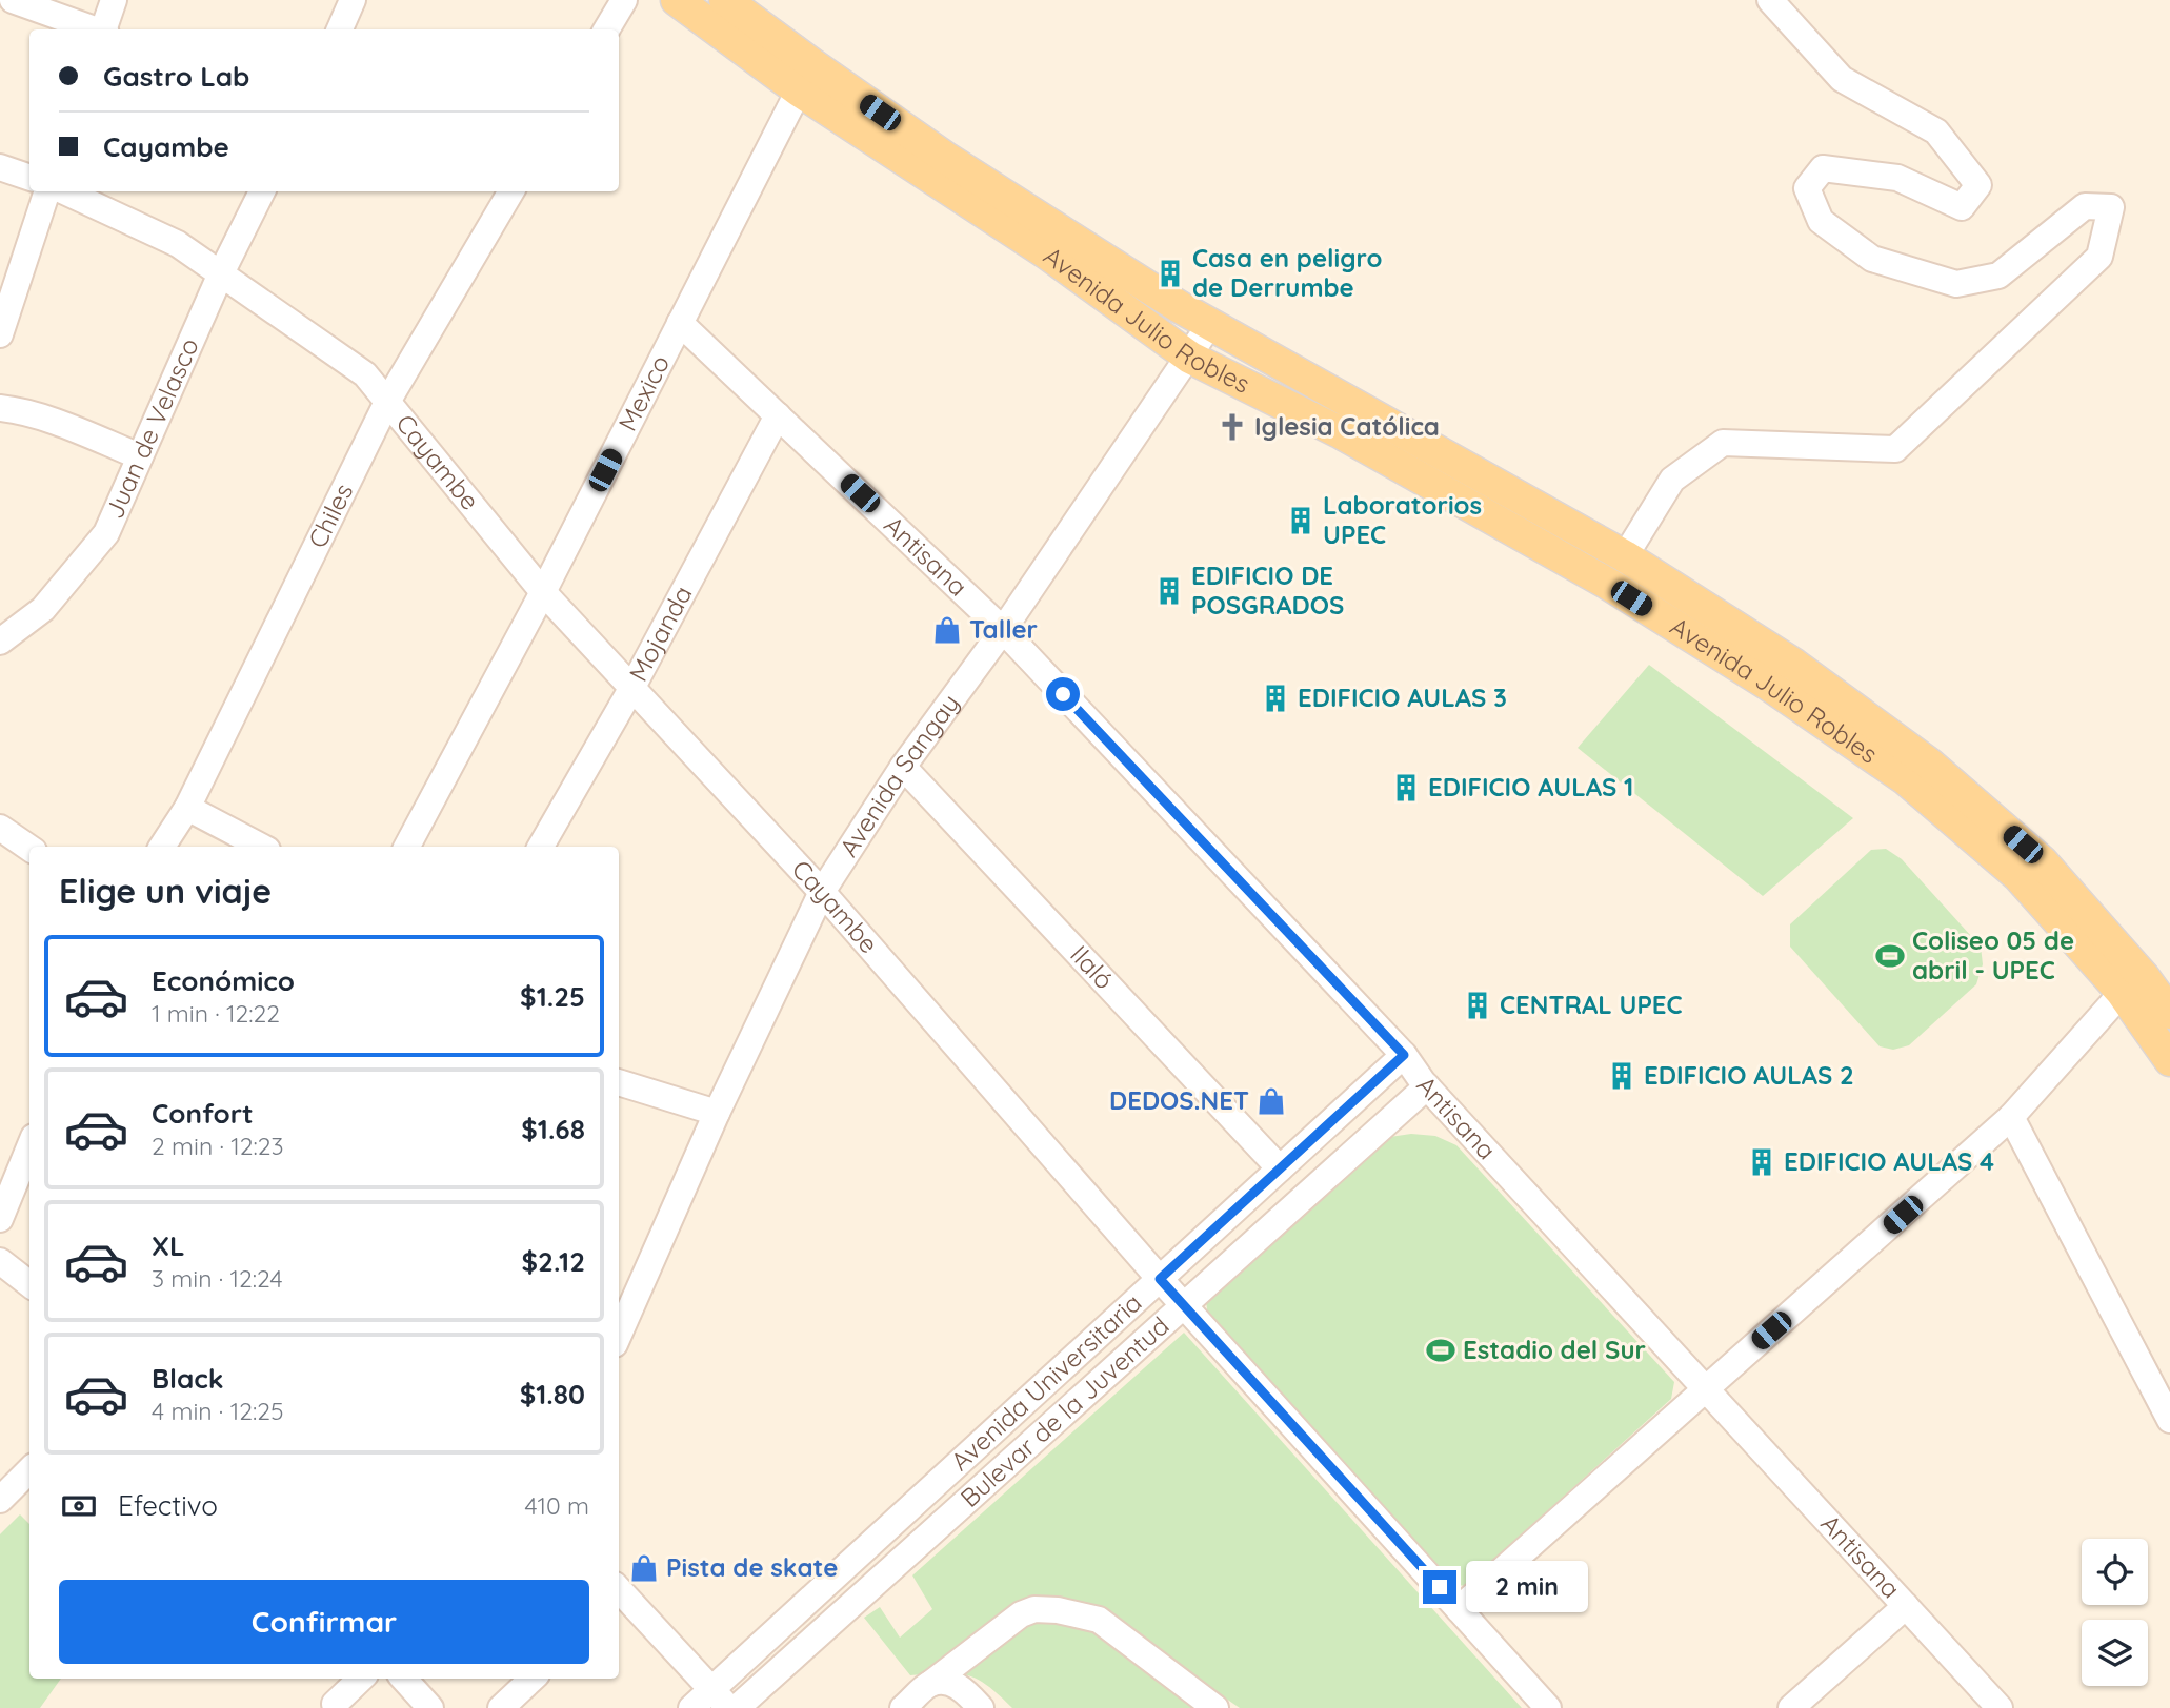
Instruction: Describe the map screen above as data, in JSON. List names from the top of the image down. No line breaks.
{"streets":{"main road":["Avenida Julio Robles"],"street":["Mexico","Juan de Velasco","Cayambe","Chiles","Antisana","Mojanda","Avenida Sangay","Ilaló","Avenida Universitaria","Bulevar de la Juventud"]},"crossings":[["Avenida Julio Robles","Mexico"],["Avenida Julio Robles","Avenida Sangay"],["Mexico","Cayambe"],["Mexico","Antisana"],["Juan de Velasco","Cayambe"],["Cayambe","Chiles"],["Cayambe","Mojanda"],["Cayambe","Avenida Sangay"],["Cayambe","Avenida Universitaria"],["Cayambe","Bulevar de la Juventud"],["Antisana","Mojanda"],["Antisana","Avenida Sangay"],["Antisana","Avenida Universitaria"],["Antisana","Bulevar de la Juventud"],["Avenida Sangay","Ilaló"],["Ilaló","Avenida Universitaria"]],"places":{"building":["Casa en peligro de Derrumbe","Laboratorios UPEC","EDIFICIO DE POSGRADOS","EDIFICIO AULAS 3","EDIFICIO AULAS 1","CENTRAL UPEC","EDIFICIO AULAS 2","EDIFICIO AULAS 4"],"church":["Iglesia Católica"],"shop":["Taller","DEDOS.NET","Pista de skate"],"sports":["Coliseo 05 de abril - UPEC","Estadio del Sur"]},"page":{"banner":["Gastro Lab","Cayambe"],"heading":"Elige un viaje","list":[{"name":"Económico","note":"1 min · 12:22","value":"$1.25"},{"name":"Confort","note":"2 min · 12:23","value":"$1.68"},{"name":"XL","note":"3 min · 12:24","value":"$2.12"},{"name":"Black","note":"4 min · 12:25","value":"$1.80"}],"pay":["Efectivo","410 m"],"bubble":"2 min","buttons":"Confirmar"}}
